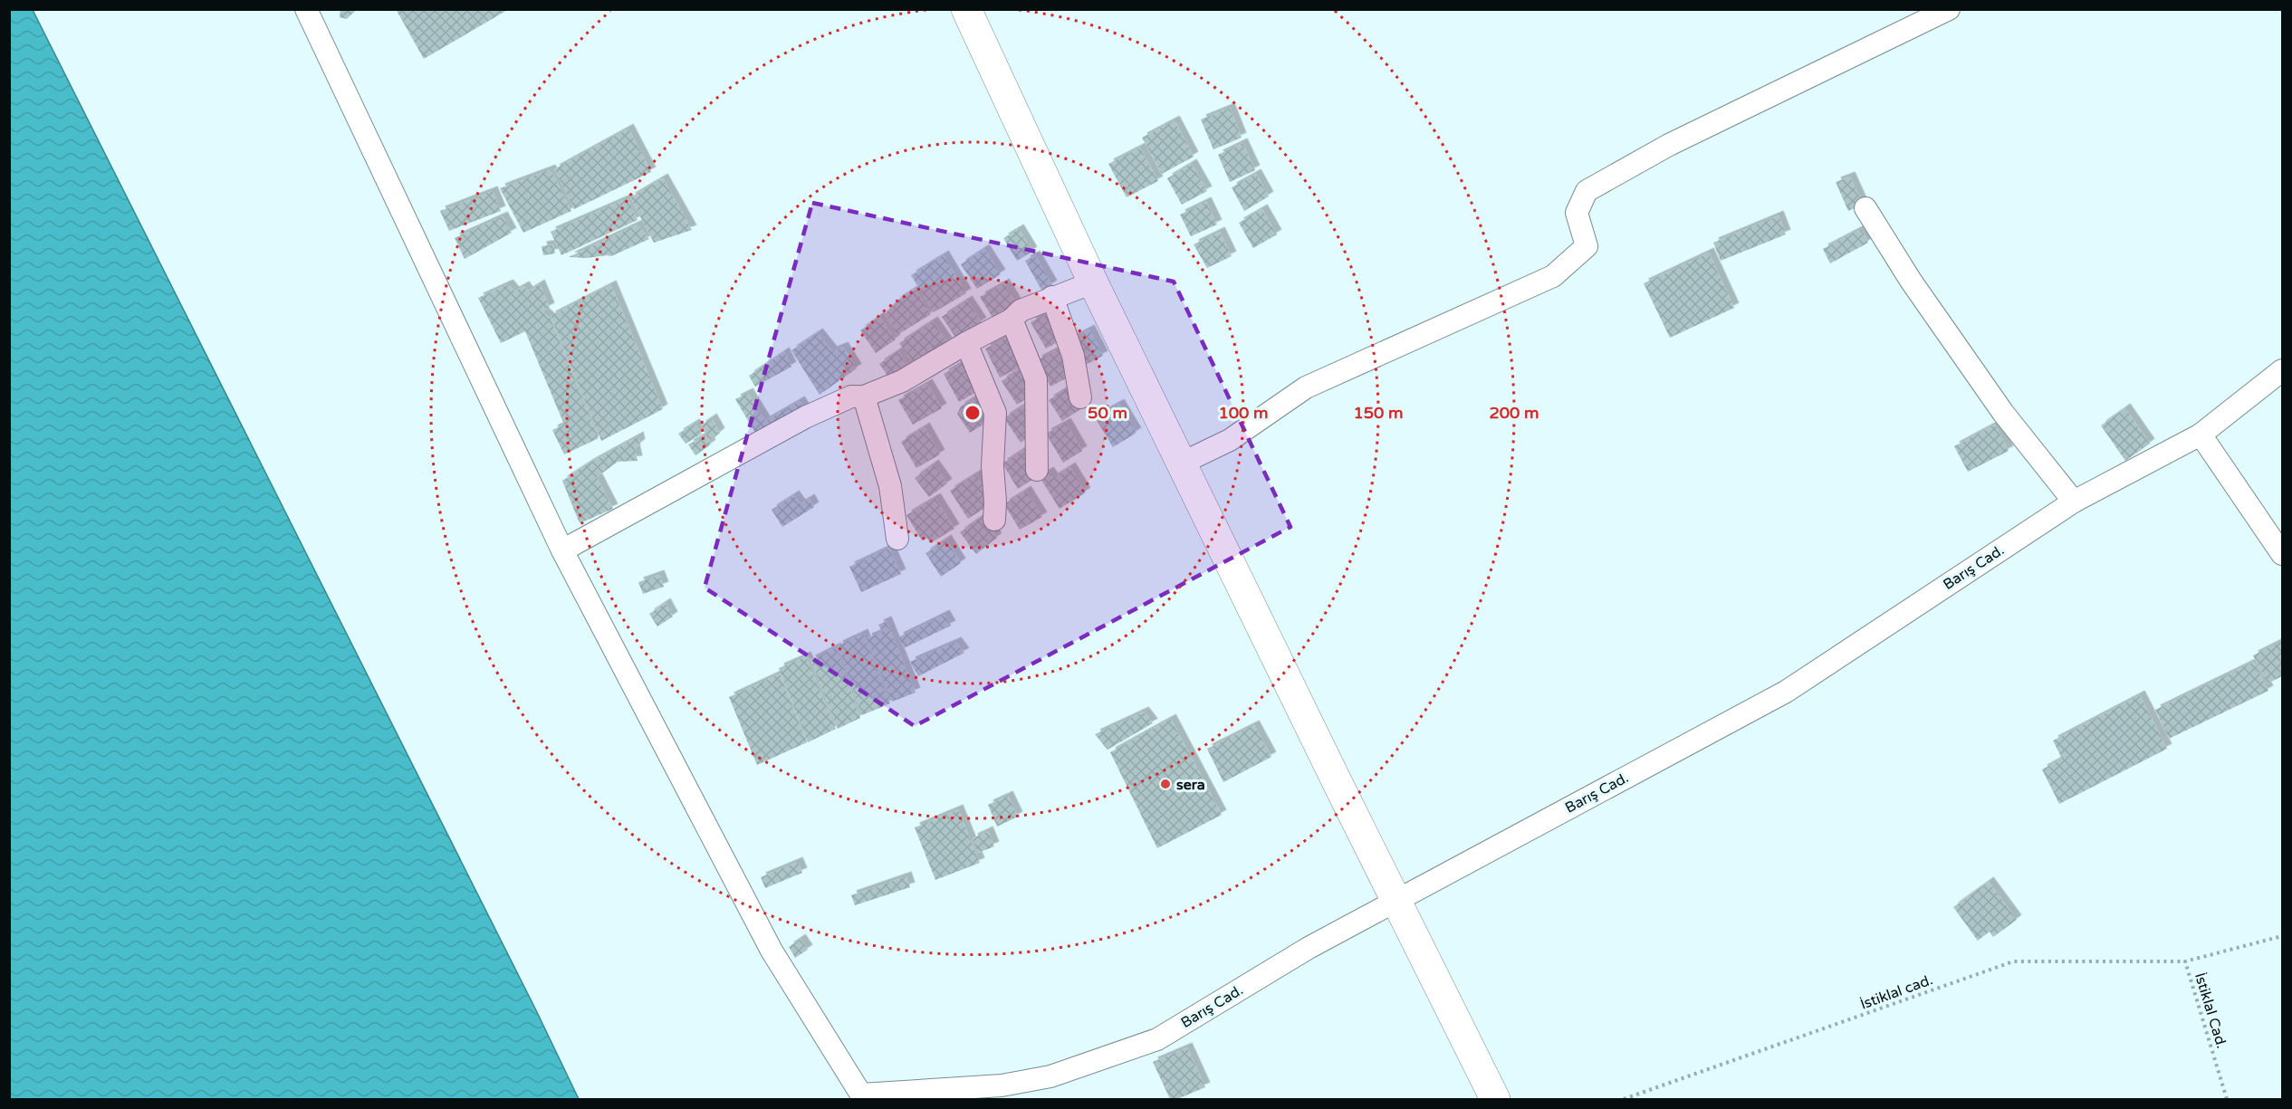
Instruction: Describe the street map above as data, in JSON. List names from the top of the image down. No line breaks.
{"streets":{"street":["Barış Cad."],"path":["İstiklal cad.","İstiklal Cad."]},"crossings":[["İstiklal cad.","İstiklal Cad."]],"places":["sera"],"rings":["50 m","100 m","150 m","200 m"]}
